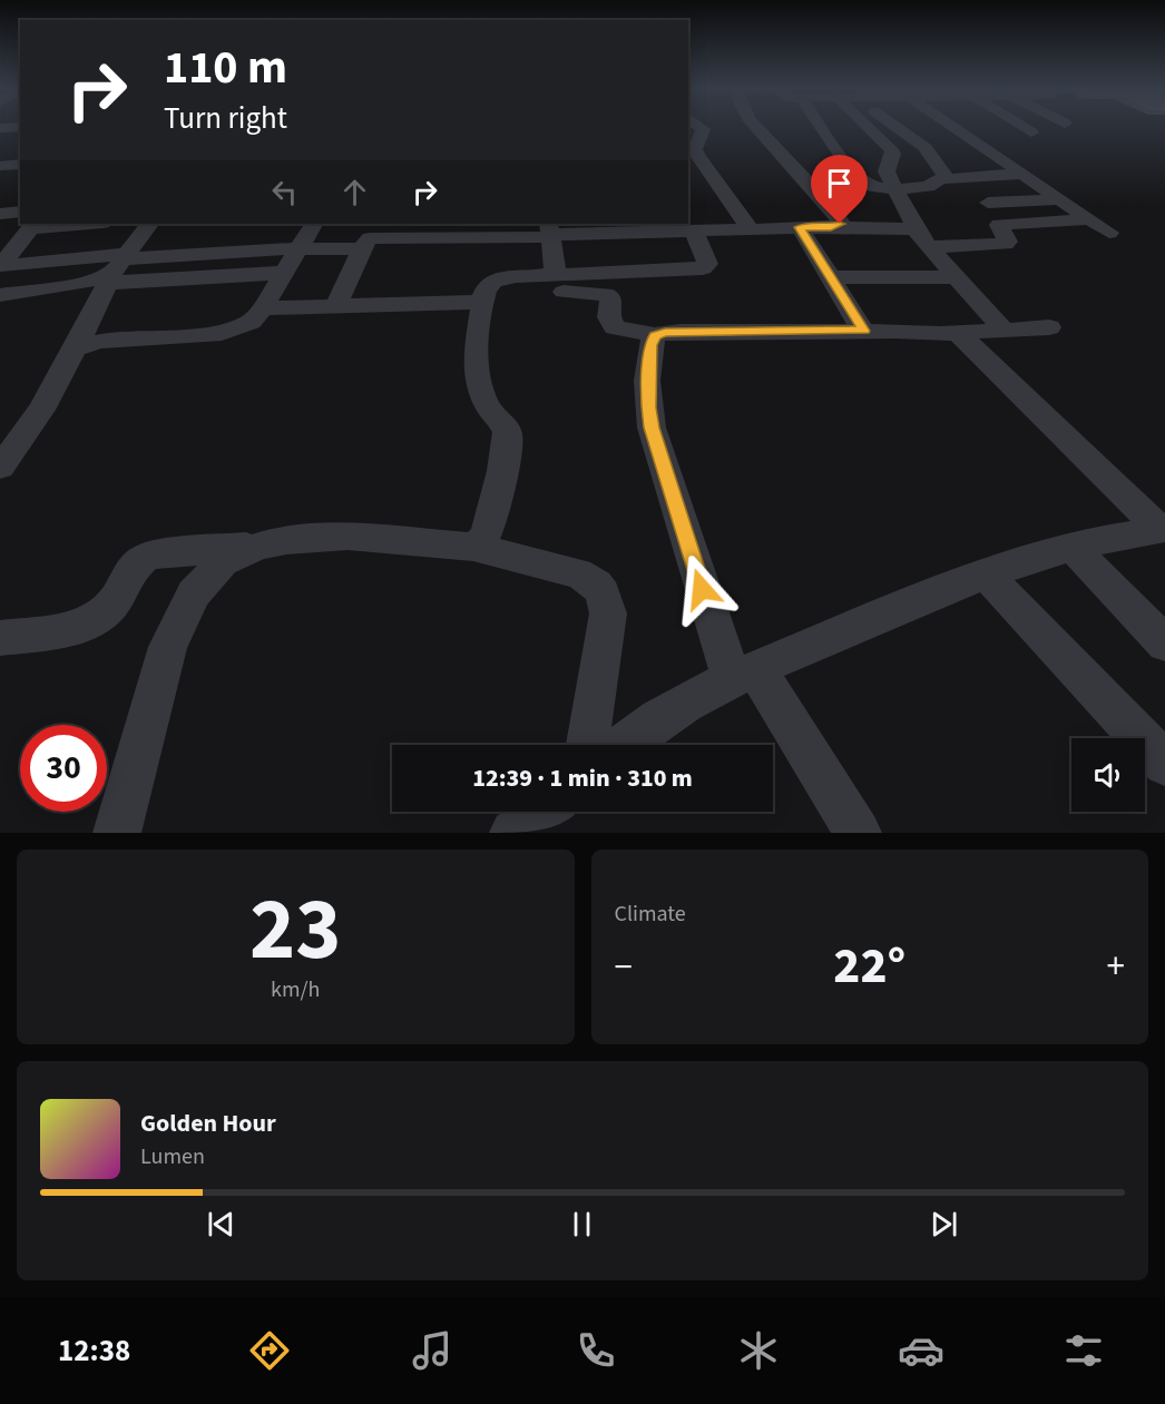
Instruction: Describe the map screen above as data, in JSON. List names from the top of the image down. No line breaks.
{"page":{"turn":["110 m","Turn right"],"limit":"30","trip":"12:39 · 1 min · 310 m","tile":[["23","km/h"],"Climate"],"heat":["−","22°","+"],"song":["Golden Hour","Lumen"],"tabs":"12:38"}}
